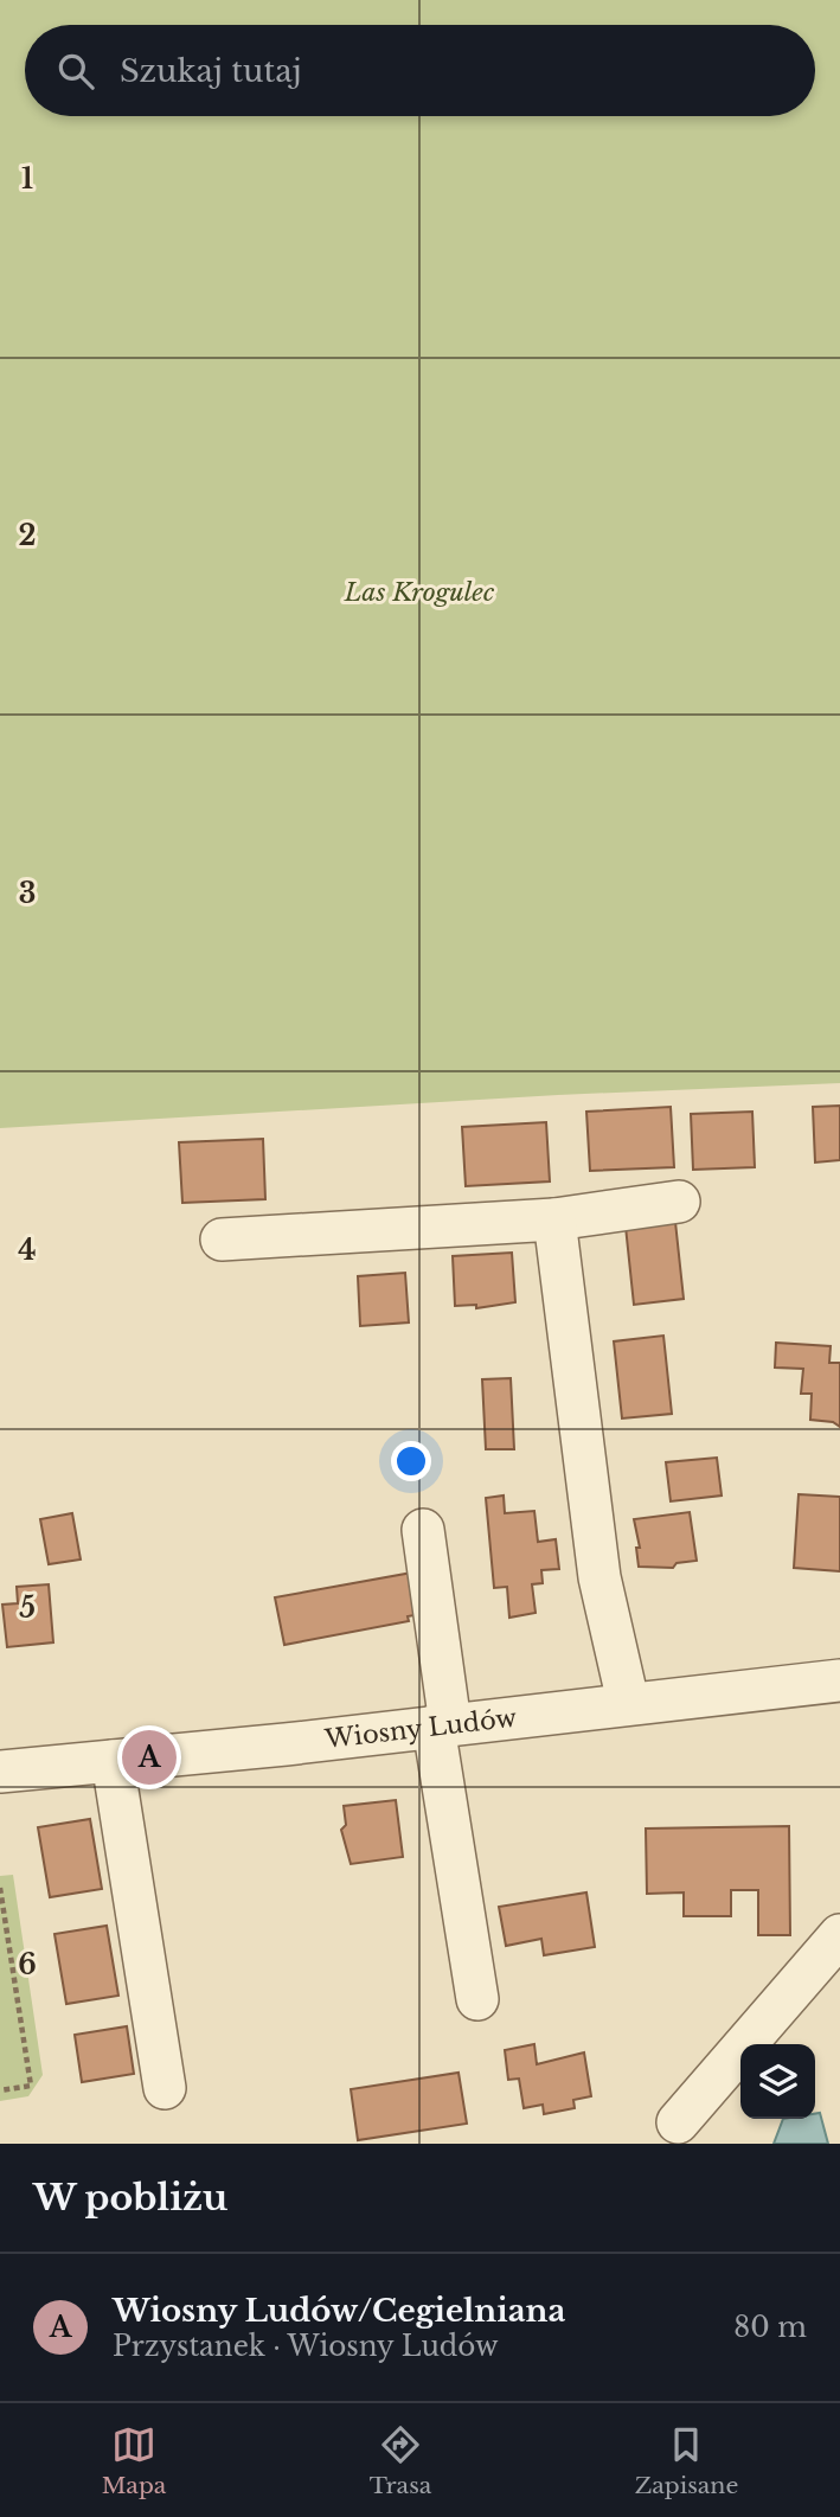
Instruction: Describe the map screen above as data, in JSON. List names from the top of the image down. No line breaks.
{"streets":{"street":["Wiosny Ludów"]},"parks":["Las Krogulec"],"page":{"search":"Szukaj tutaj","pins":"A","heading":"W pobliżu","list":[{"mark":"A","name":"Wiosny Ludów/Cegielniana","note":"Przystanek · Wiosny Ludów","value":"80 m"}],"nav":["Mapa","Trasa","Zapisane"]},"grid":{"rows":["1","2","3","4","5","6"]}}
